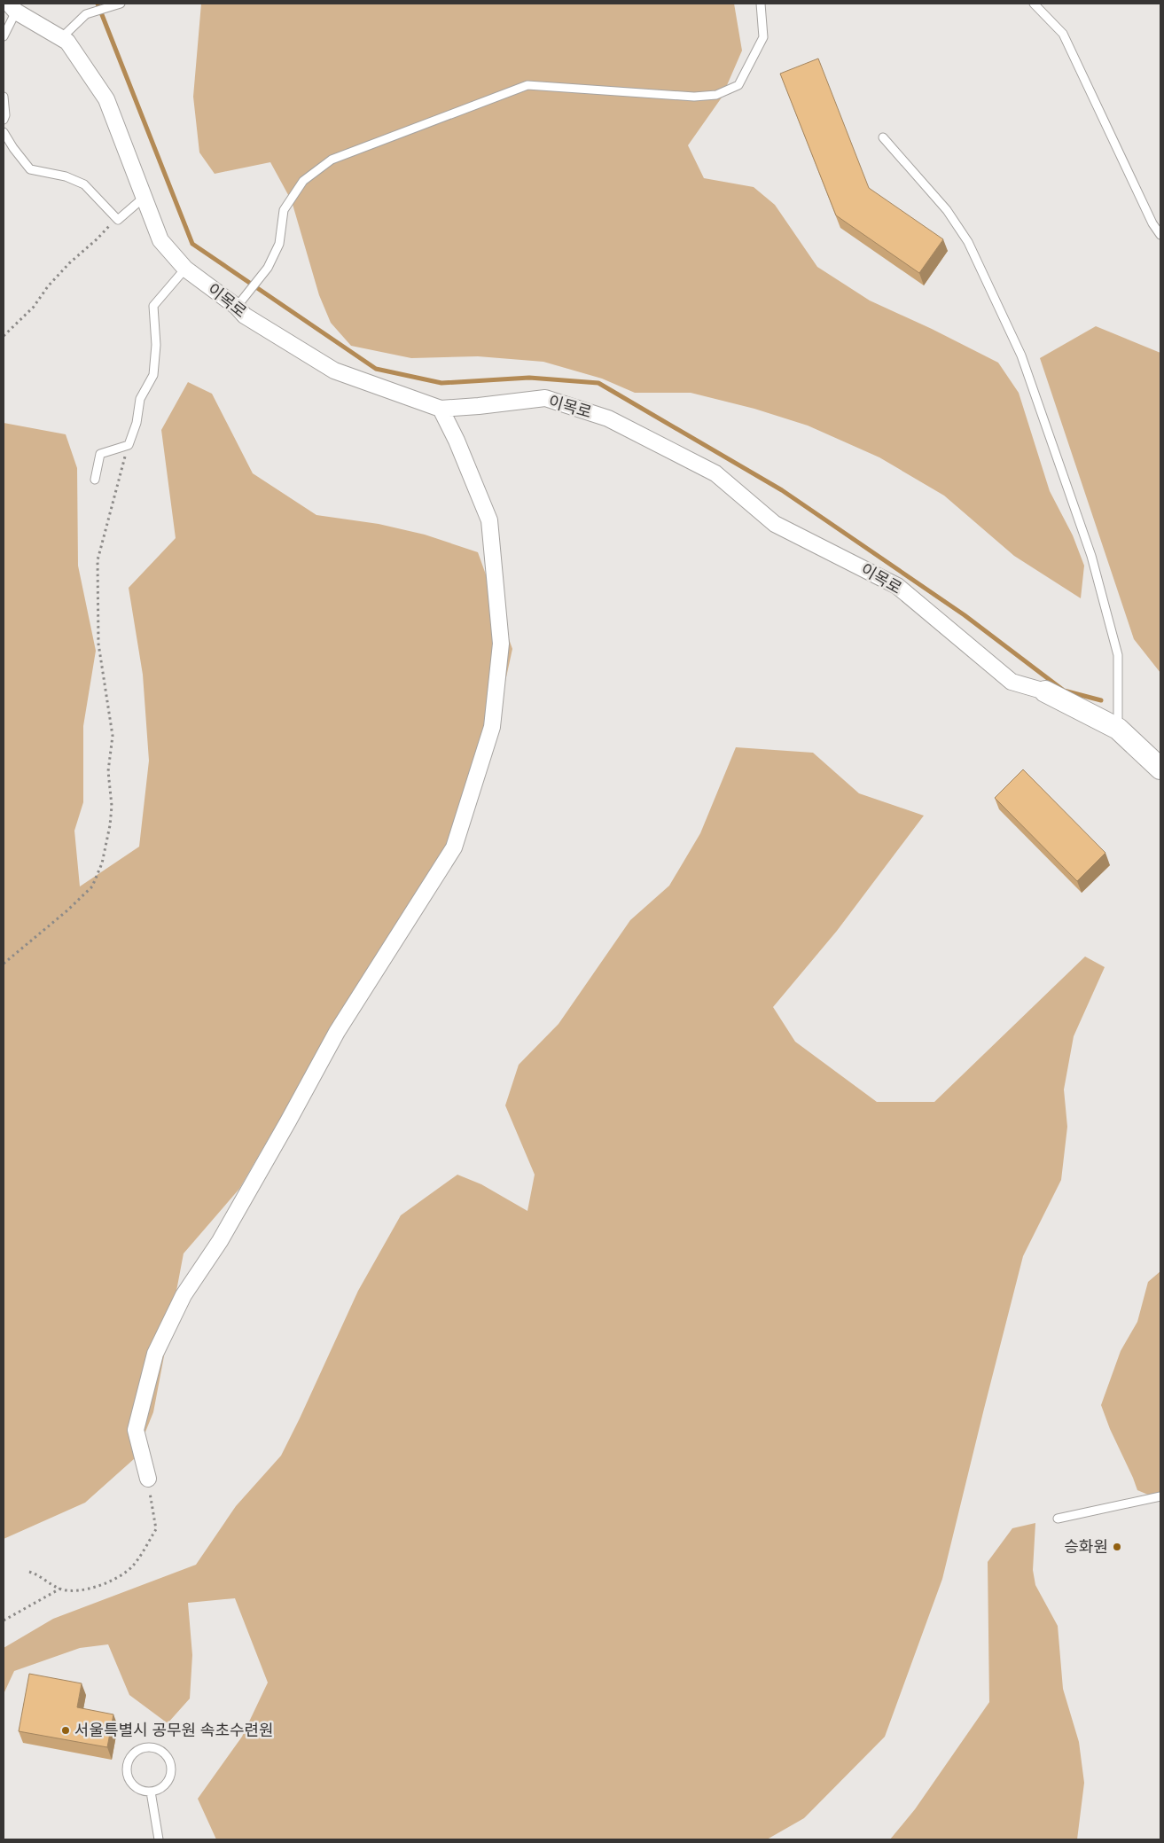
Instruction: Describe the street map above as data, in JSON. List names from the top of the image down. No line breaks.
{"streets":{"street":["이목로"]},"places":["승화원","서울특별시 공무원 속초수련원"]}
